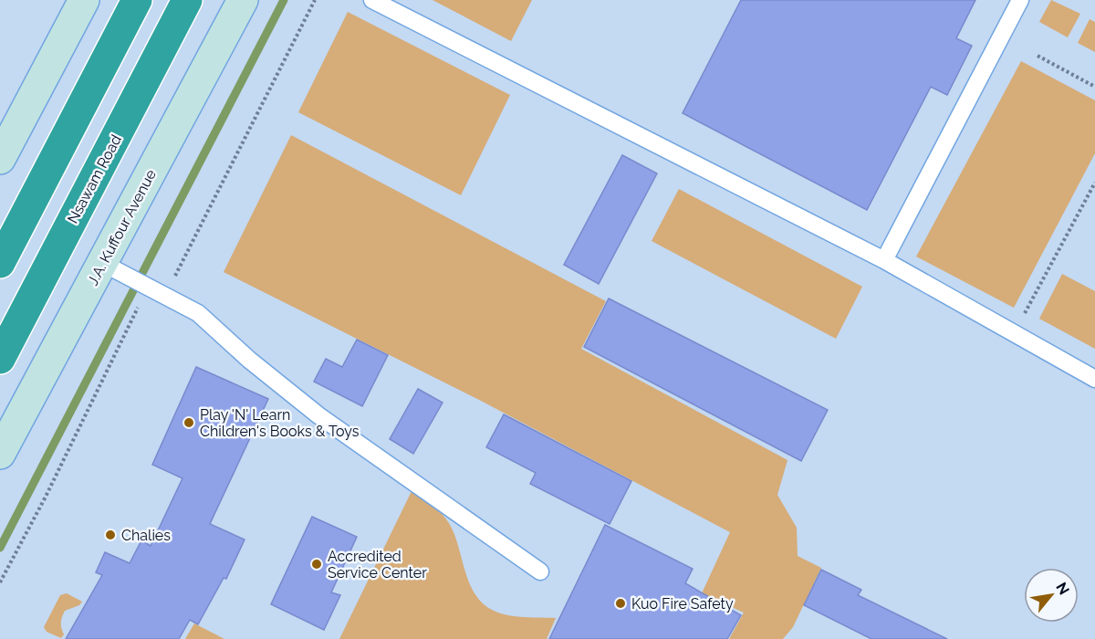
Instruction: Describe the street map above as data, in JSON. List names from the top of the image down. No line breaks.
{"streets":{"highway":["Nsawam Road"],"main road":["J.A. Kuffour Avenue"]},"places":["Play 'N' Learn Children's Books & Toys","Chalies","Accredited Service Center","Kuo Fire Safety"],"north":"top right"}
